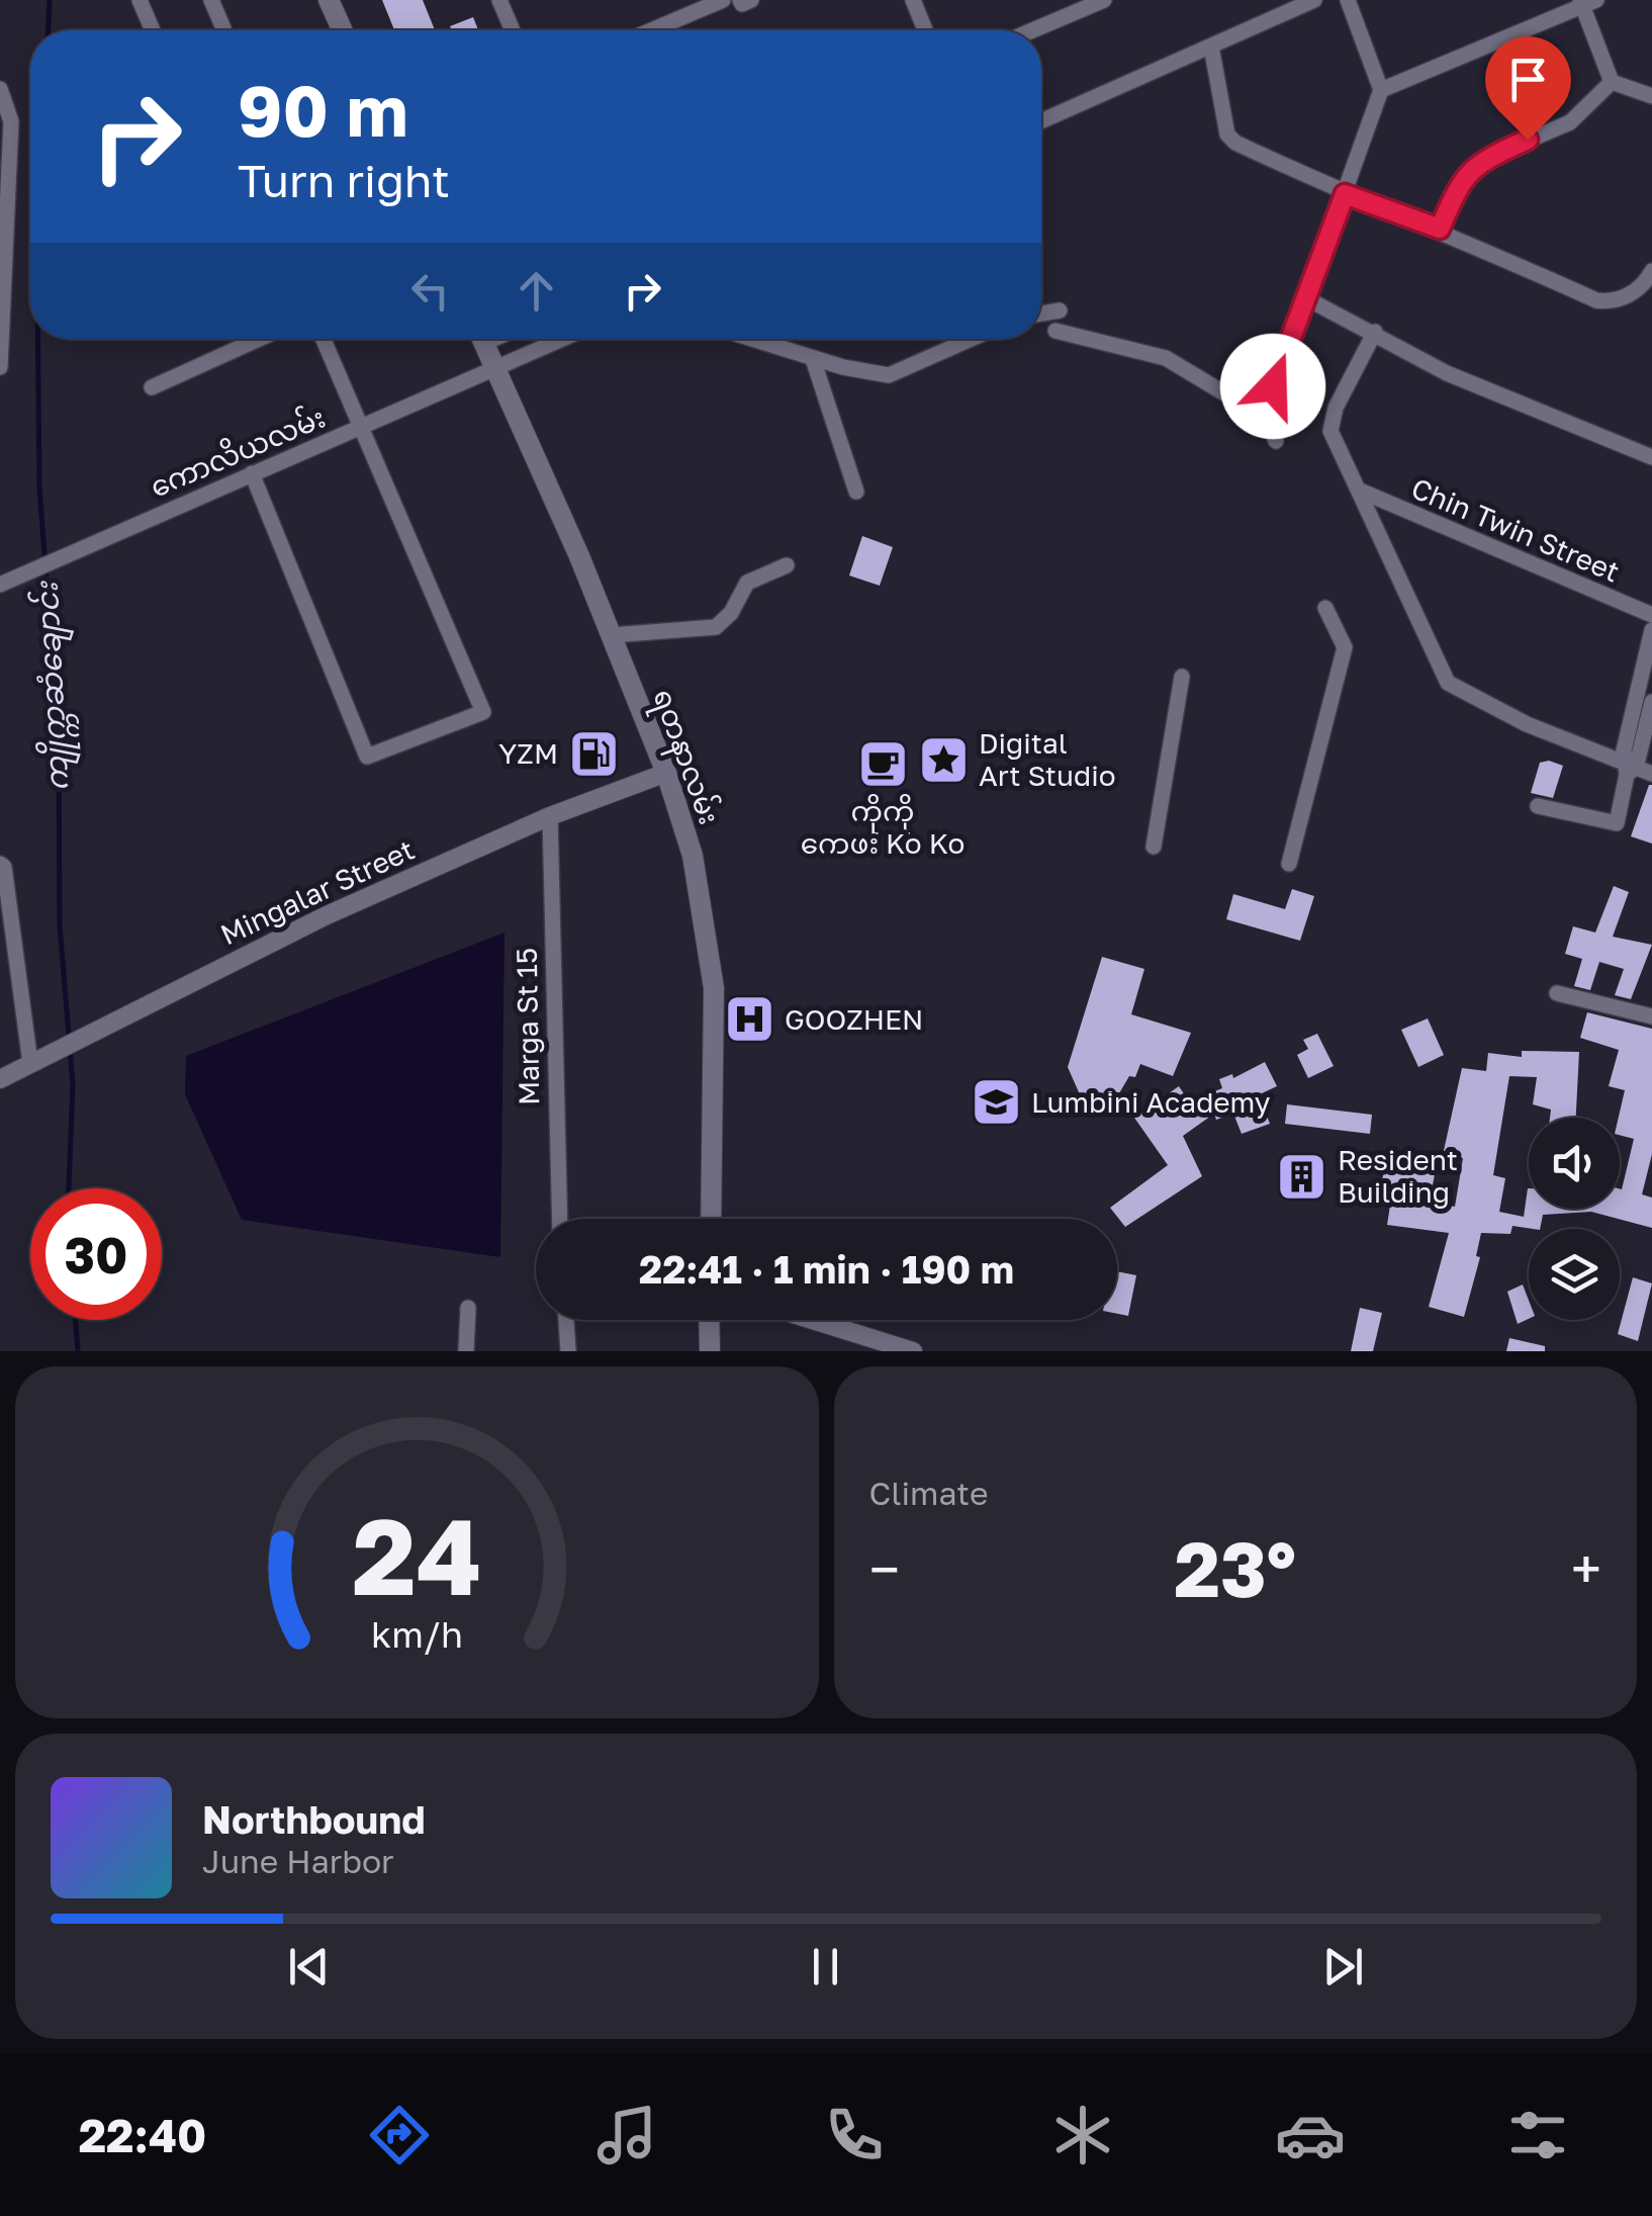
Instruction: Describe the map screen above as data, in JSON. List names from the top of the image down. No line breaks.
{"streets":{"main road":["ရတနာလမ်း"],"street":["ကောလိယလမ်း","Chin Twin Street","Mingalar Street","Marga St 15"]},"crossings":[["ကောလိယလမ်း","ရတနာလမ်း"],["ရတနာလမ်း","Mingalar Street"],["Mingalar Street","Marga St 15"]],"water":["ကျိုက္ကဆံချောင်း"],"places":{"fuel station":["YZM"],"place":["Digital Art Studio"],"cafe":["ကိုကို ကေဖး Ko Ko"],"hospital":["GOOZHEN"],"school or university":["Lumbini Academy"],"building":["Resident Building"]},"page":{"turn":["90 m","Turn right"],"limit":"30","trip":"22:41 · 1 min · 190 m","tile":"Climate","heat":["−","23°","+"],"song":["Northbound","June Harbor"],"tabs":"22:40","gauge":["24","km/h"]}}
